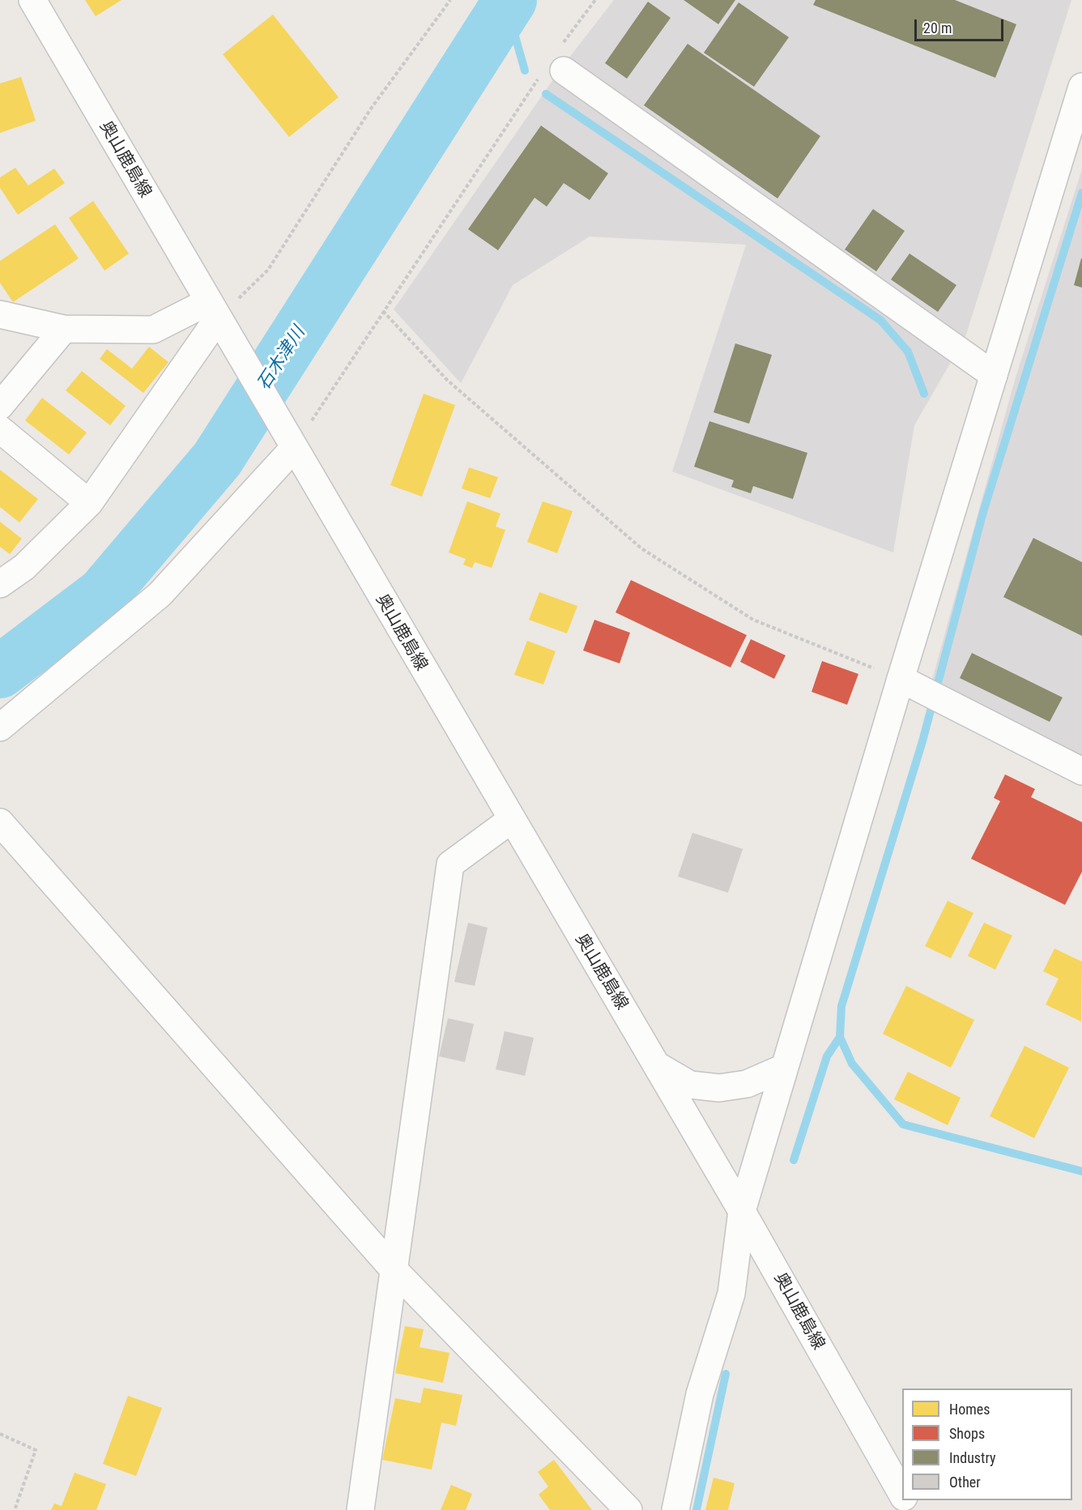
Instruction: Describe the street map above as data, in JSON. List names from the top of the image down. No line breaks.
{"streets":{"street":["奥山鹿島線"]},"water":["石木津川"],"legend":["Homes","Shops","Industry","Other"],"scale_bar":"20 m"}
